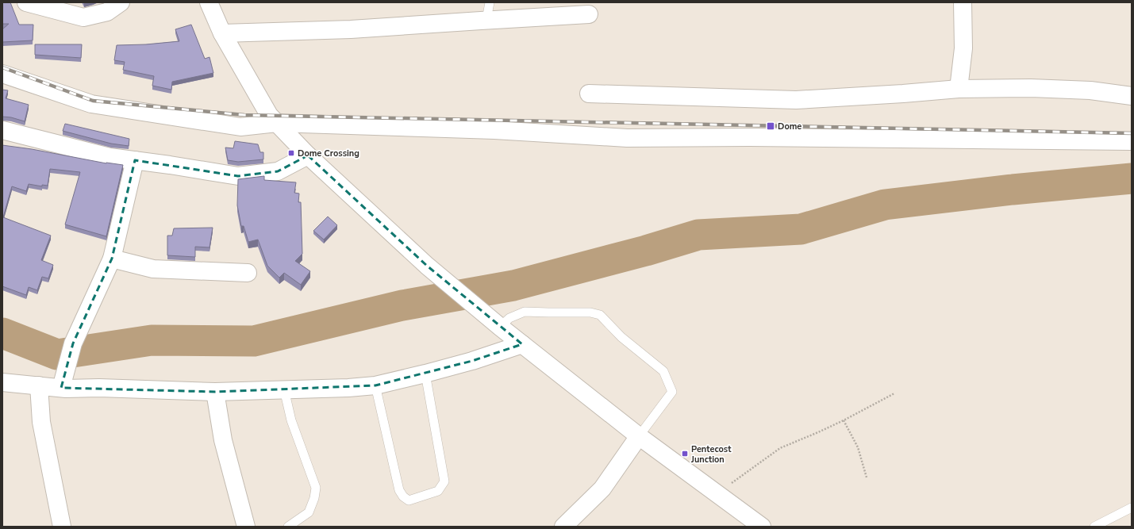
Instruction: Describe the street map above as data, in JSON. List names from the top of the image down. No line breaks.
{"places":{"transit":["Dome","Dome Crossing","Pentecost Junction"]}}
